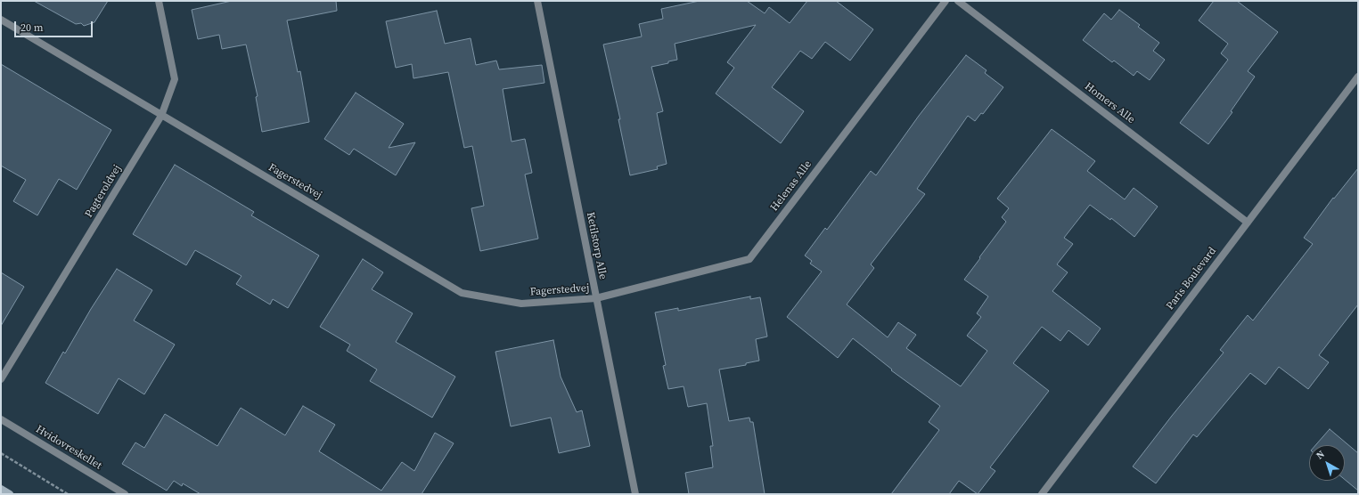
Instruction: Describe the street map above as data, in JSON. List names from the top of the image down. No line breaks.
{"streets":{"street":["Homers Alle","Fagerstedvej","Helenas Alle","Pagteroldvej","Ketilstorp Alle","Paris Boulevard","Hvidovreskellet"]},"crossings":[["Homers Alle","Paris Boulevard"],["Fagerstedvej","Helenas Alle"],["Fagerstedvej","Pagteroldvej"],["Fagerstedvej","Ketilstorp Alle"],["Helenas Alle","Ketilstorp Alle"]],"scale_bar":"20 m","north":"top left"}
